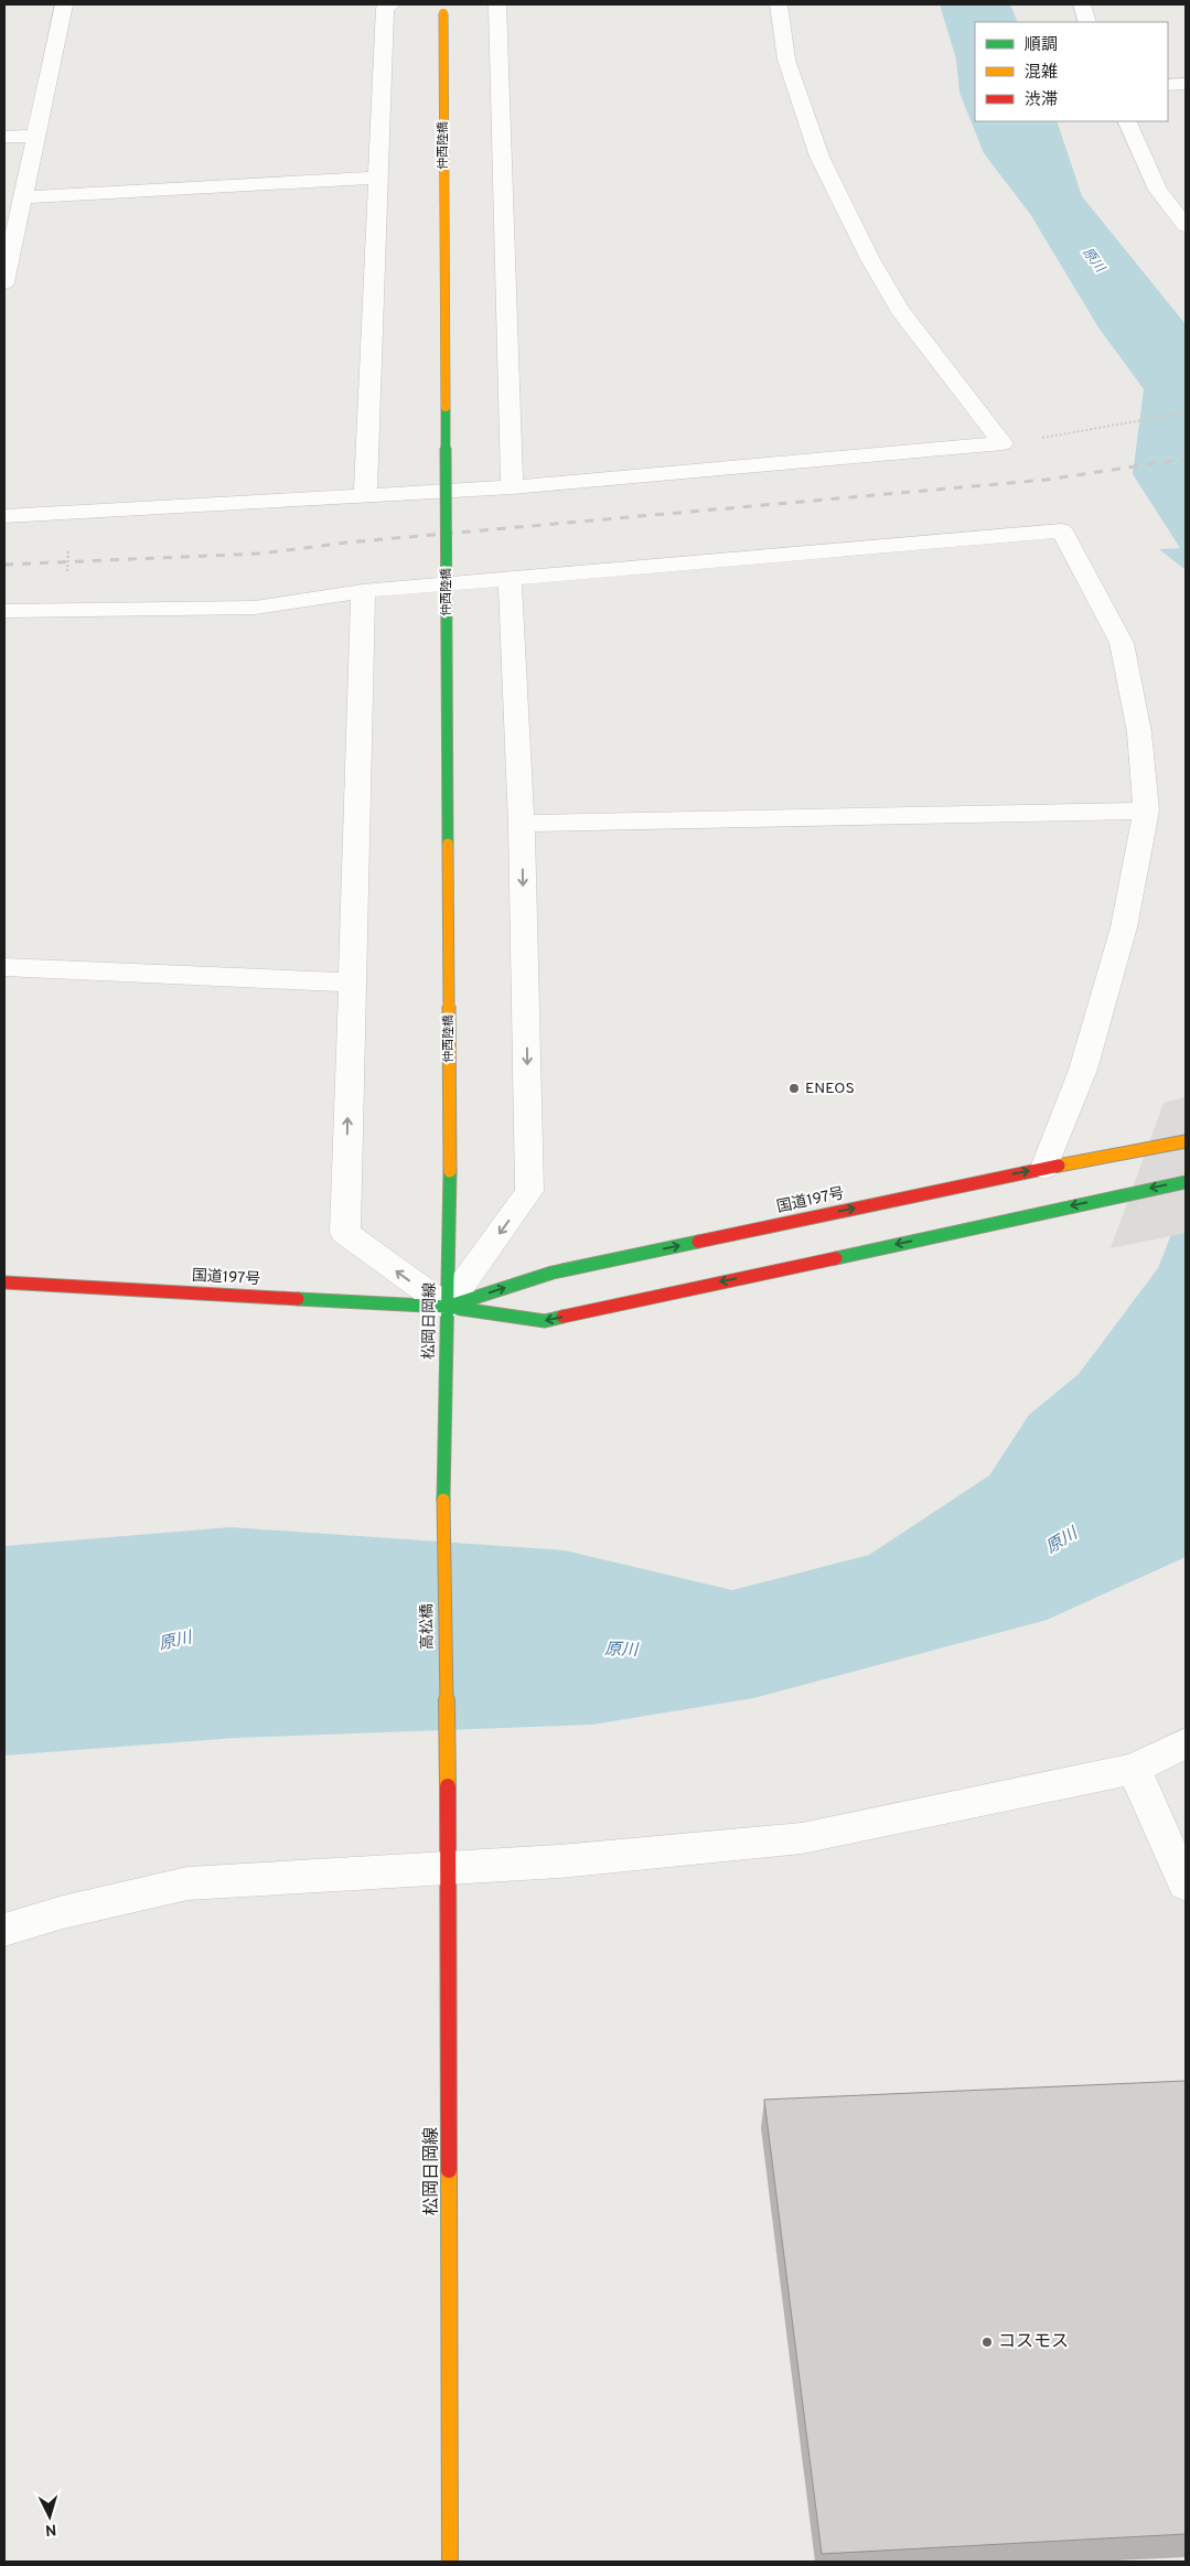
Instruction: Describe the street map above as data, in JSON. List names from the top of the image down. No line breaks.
{"streets":{"main road":["仲西陸橋","国道197号","松岡日岡線","高松橋"]},"crossings":[["仲西陸橋","松岡日岡線"],["国道197号","松岡日岡線"],["松岡日岡線","高松橋"]],"water":["原川"],"places":["ENEOS","コスモス"],"legend":["順調","混雑","渋滞"],"north":"bottom"}
